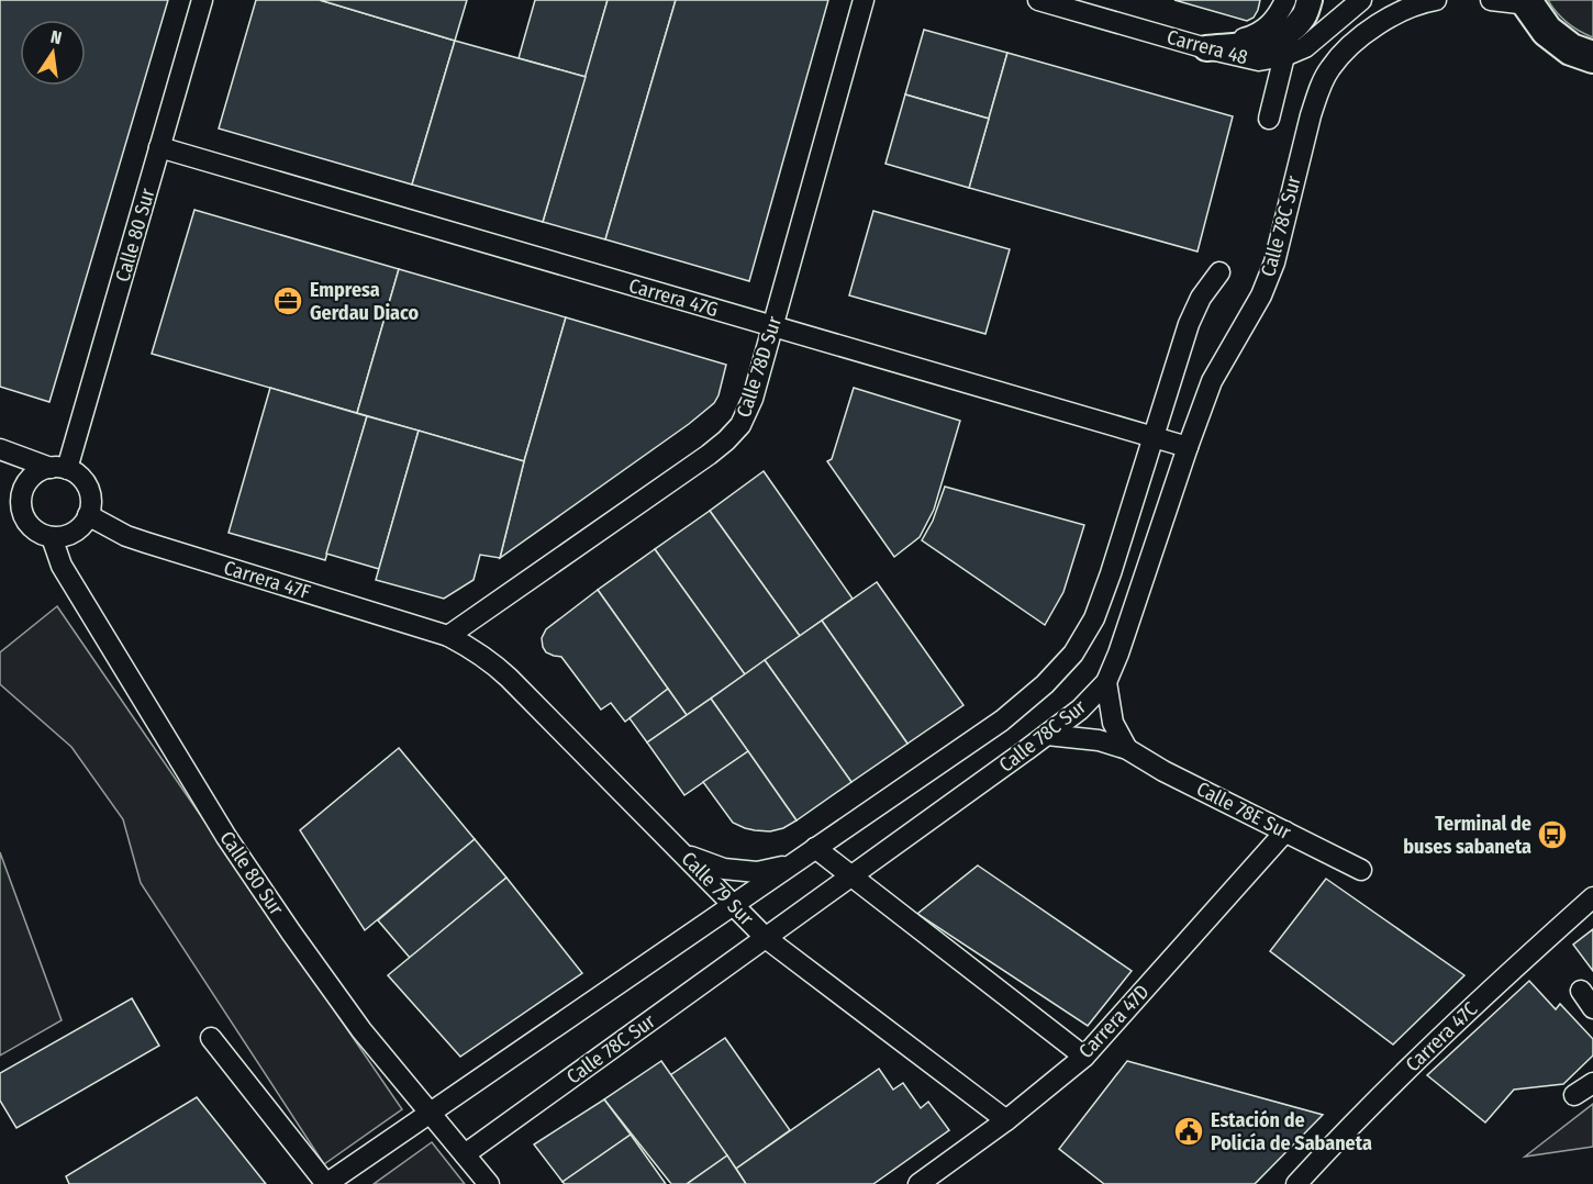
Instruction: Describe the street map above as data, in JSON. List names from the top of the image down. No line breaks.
{"streets":{"street":["Carrera 48","Calle 78C Sur","Calle 80 Sur","Carrera 47G","Calle 78D Sur","Carrera 47F","Calle 78E Sur","Calle 79 Sur","Carrera 47D","Carrera 47C"]},"crossings":[["Calle 78C Sur","Calle 80 Sur"],["Calle 78C Sur","Carrera 47G"],["Calle 78C Sur","Calle 78E Sur"],["Calle 78C Sur","Calle 79 Sur"],["Calle 80 Sur","Carrera 47G"],["Calle 80 Sur","Carrera 47F"],["Carrera 47G","Calle 78D Sur"],["Calle 78D Sur","Carrera 47F"],["Calle 78D Sur","Calle 79 Sur"],["Carrera 47F","Calle 79 Sur"],["Calle 78E Sur","Carrera 47D"],["Calle 79 Sur","Carrera 47D"]],"places":{"office":["Empresa Gerdau Diaco"],"bus stop":["Terminal de buses sabaneta"],"public building":["Estación de Policía de Sabaneta"]},"north":"top"}
